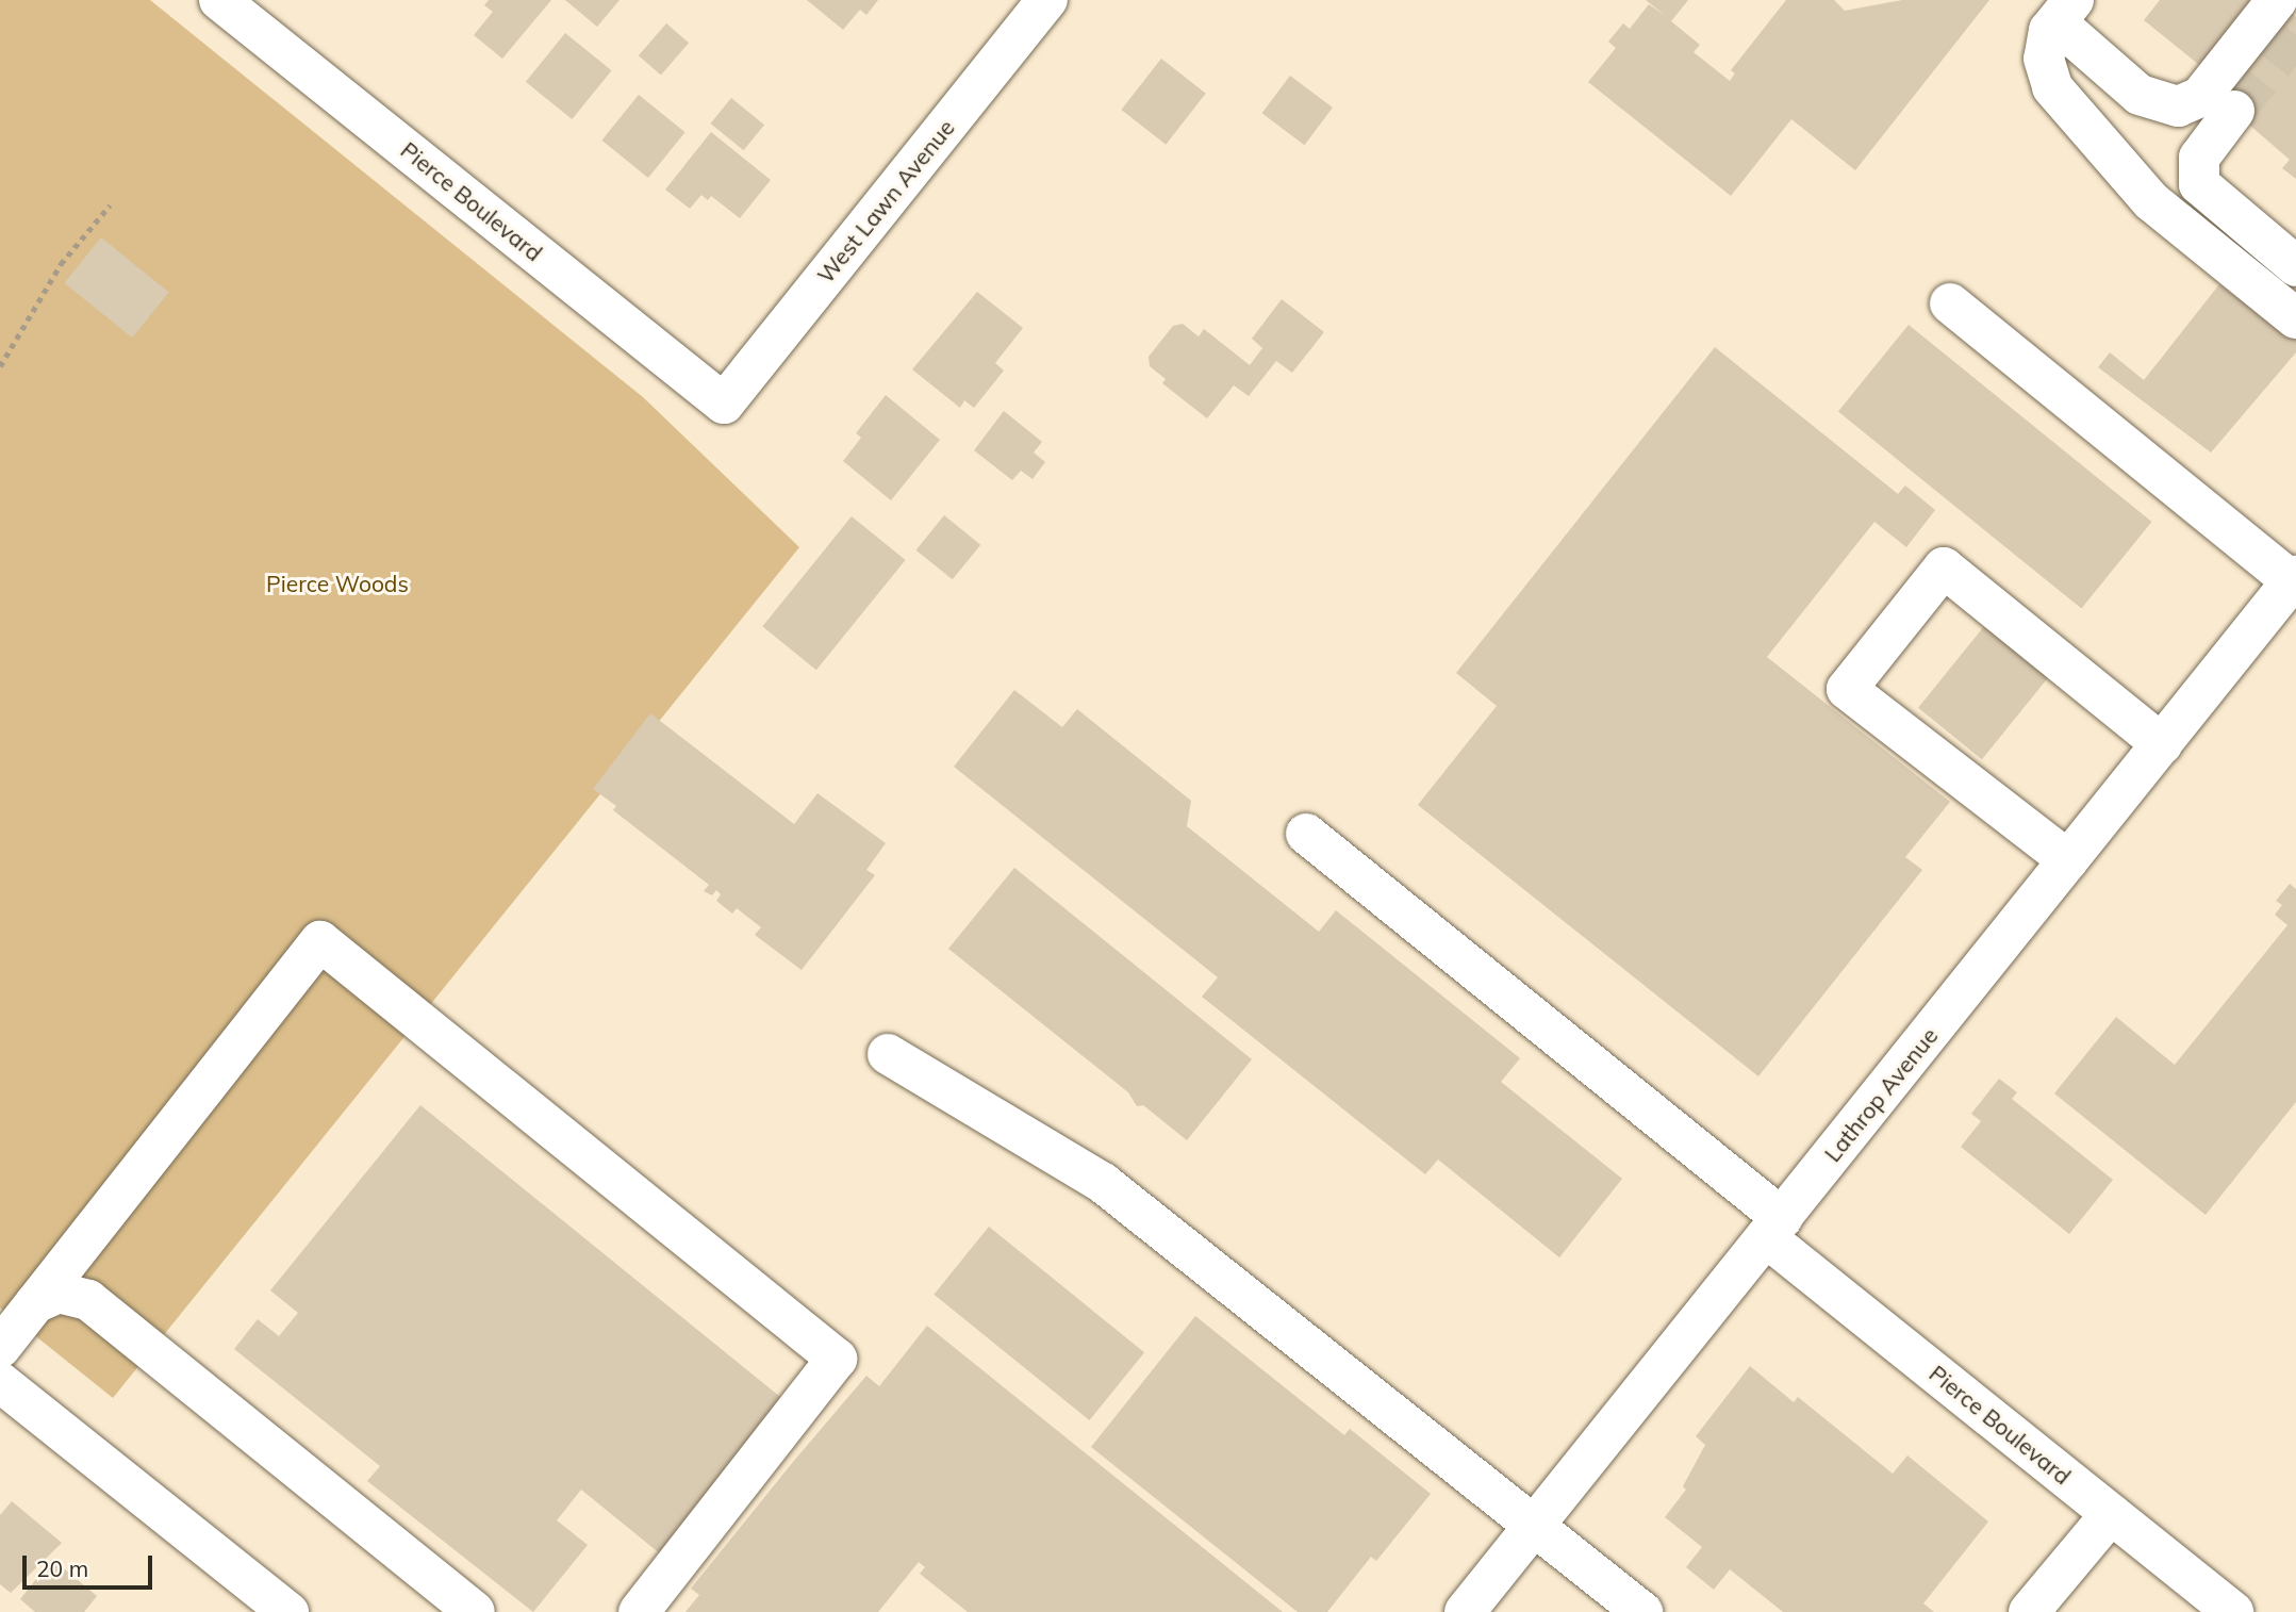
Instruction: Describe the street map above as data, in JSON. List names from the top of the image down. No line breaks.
{"streets":{"street":["Pierce Boulevard","West Lawn Avenue","Lathrop Avenue"]},"crossings":[["Pierce Boulevard","West Lawn Avenue"],["Pierce Boulevard","Lathrop Avenue"]],"parks":["Pierce Woods"],"scale_bar":"20 m"}
